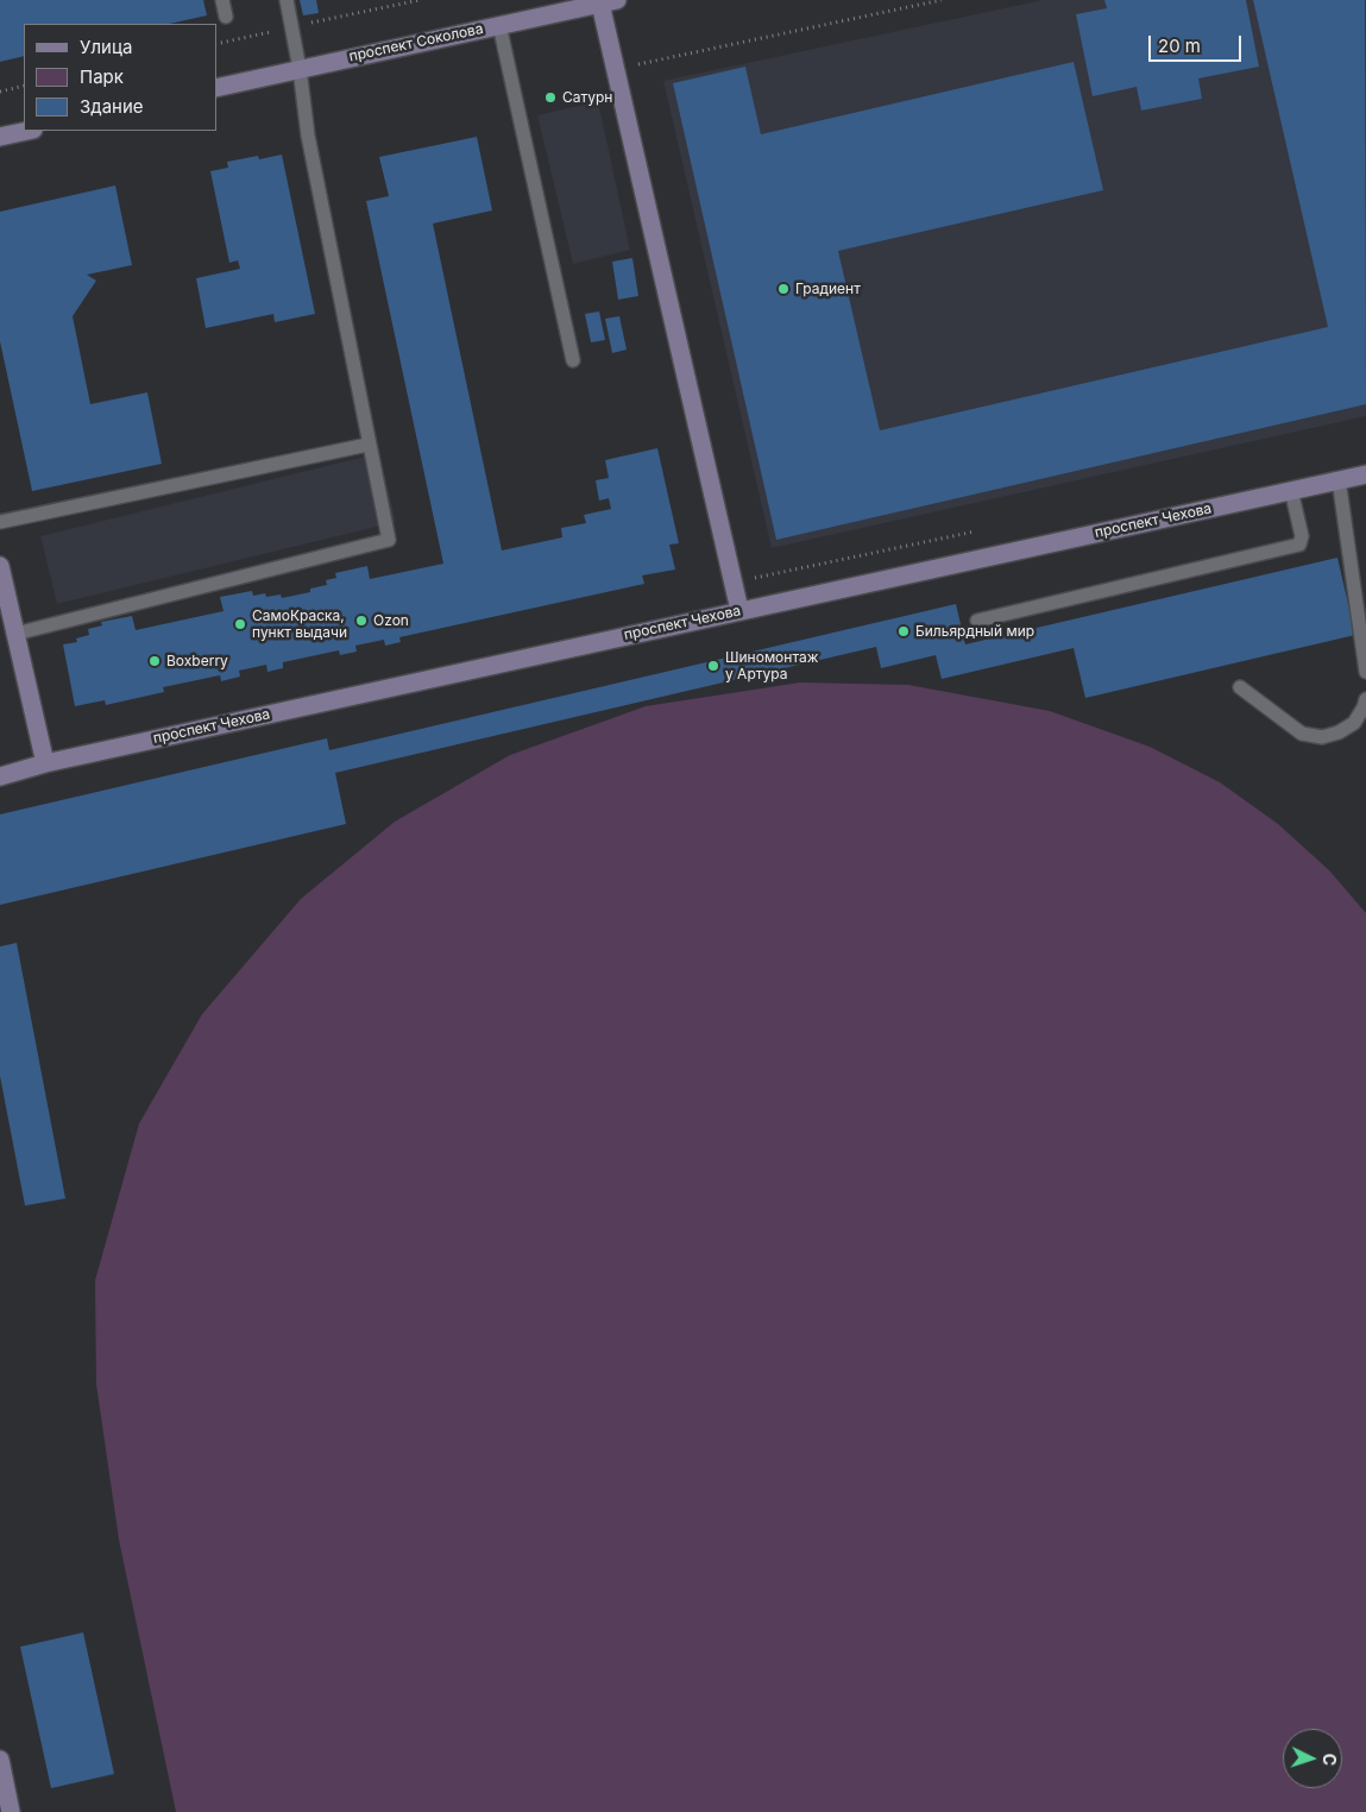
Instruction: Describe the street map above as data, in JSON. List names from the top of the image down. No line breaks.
{"streets":{"main road":["проспект Соколова","проспект Чехова"]},"places":["Сатурн","Градиент","Ozon","СамоКраска, пункт выдачи","Бильярдный мир","Boxberry","Шиномонтаж у Артура"],"legend":["Улица","Парк","Здание"],"scale_bar":"20 m","north":"right"}
